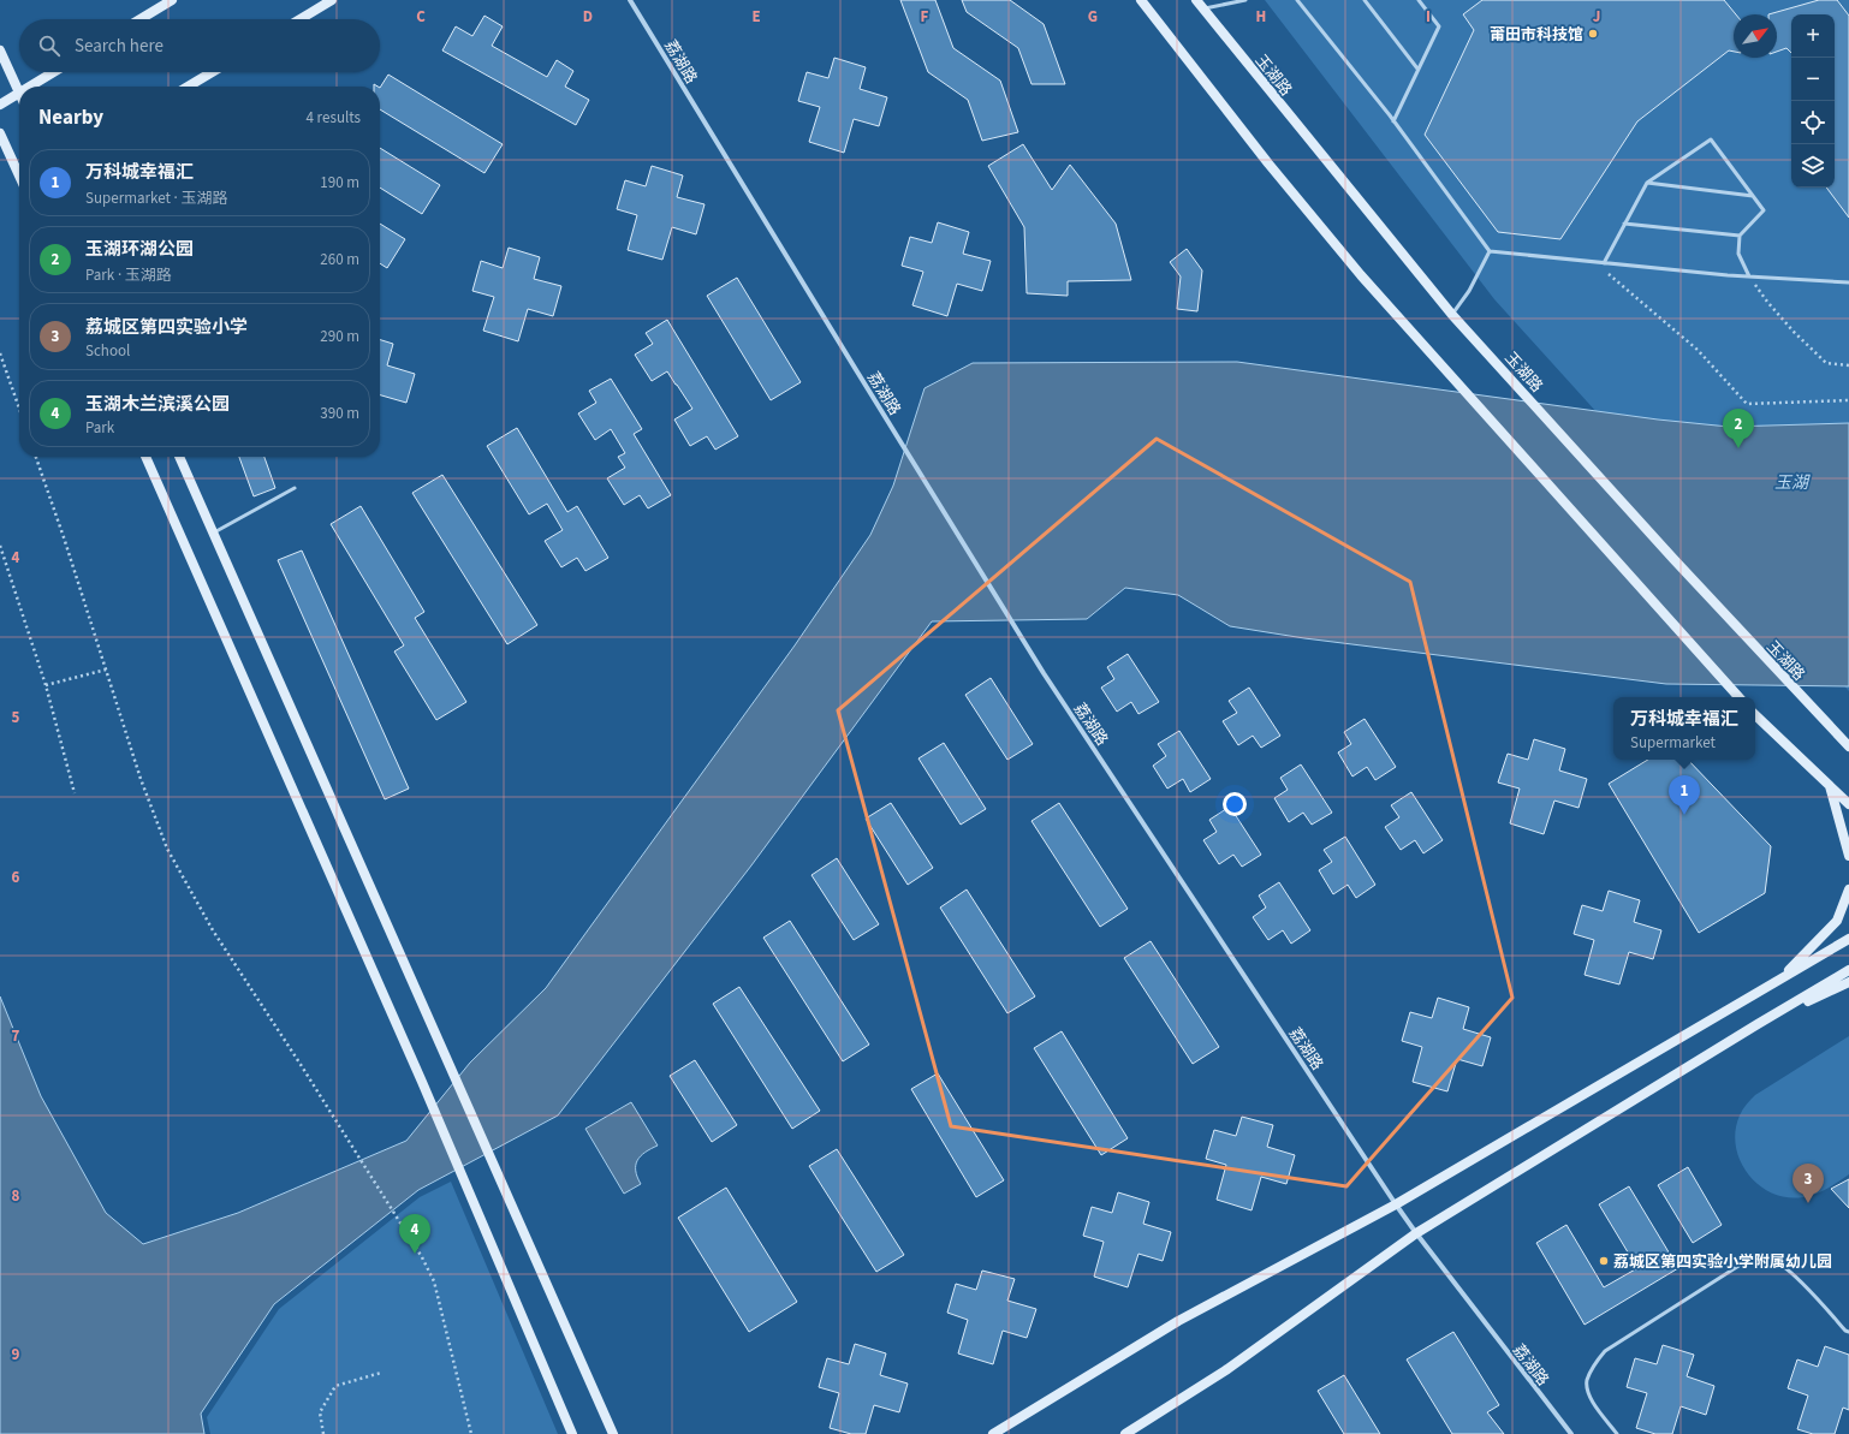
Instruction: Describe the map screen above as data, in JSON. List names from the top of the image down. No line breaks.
{"streets":{"main road":["玉湖路"],"street":["荔湖路"]},"water":["玉湖"],"places":["莆田市科技馆","荔城区第四实验小学附属幼儿园"],"north":"top right","page":{"map_buttons":["+","−"],"search":"Search here","heading":["Nearby","4 results"],"list":[{"mark":"1","name":"万科城幸福汇","note":"Supermarket · 玉湖路","value":"190 m"},{"mark":"2","name":"玉湖环湖公园","note":"Park · 玉湖路","value":"260 m"},{"mark":"3","name":"荔城区第四实验小学","note":"School","value":"290 m"},{"mark":"4","name":"玉湖木兰滨溪公园","note":"Park","value":"390 m"}],"pins":["2","1","3","4"],"popup":["万科城幸福汇","Supermarket"]},"grid":{"columns":["C","D","E","F","G","H","I","J"],"rows":["4","5","6","7","8","9"]}}
